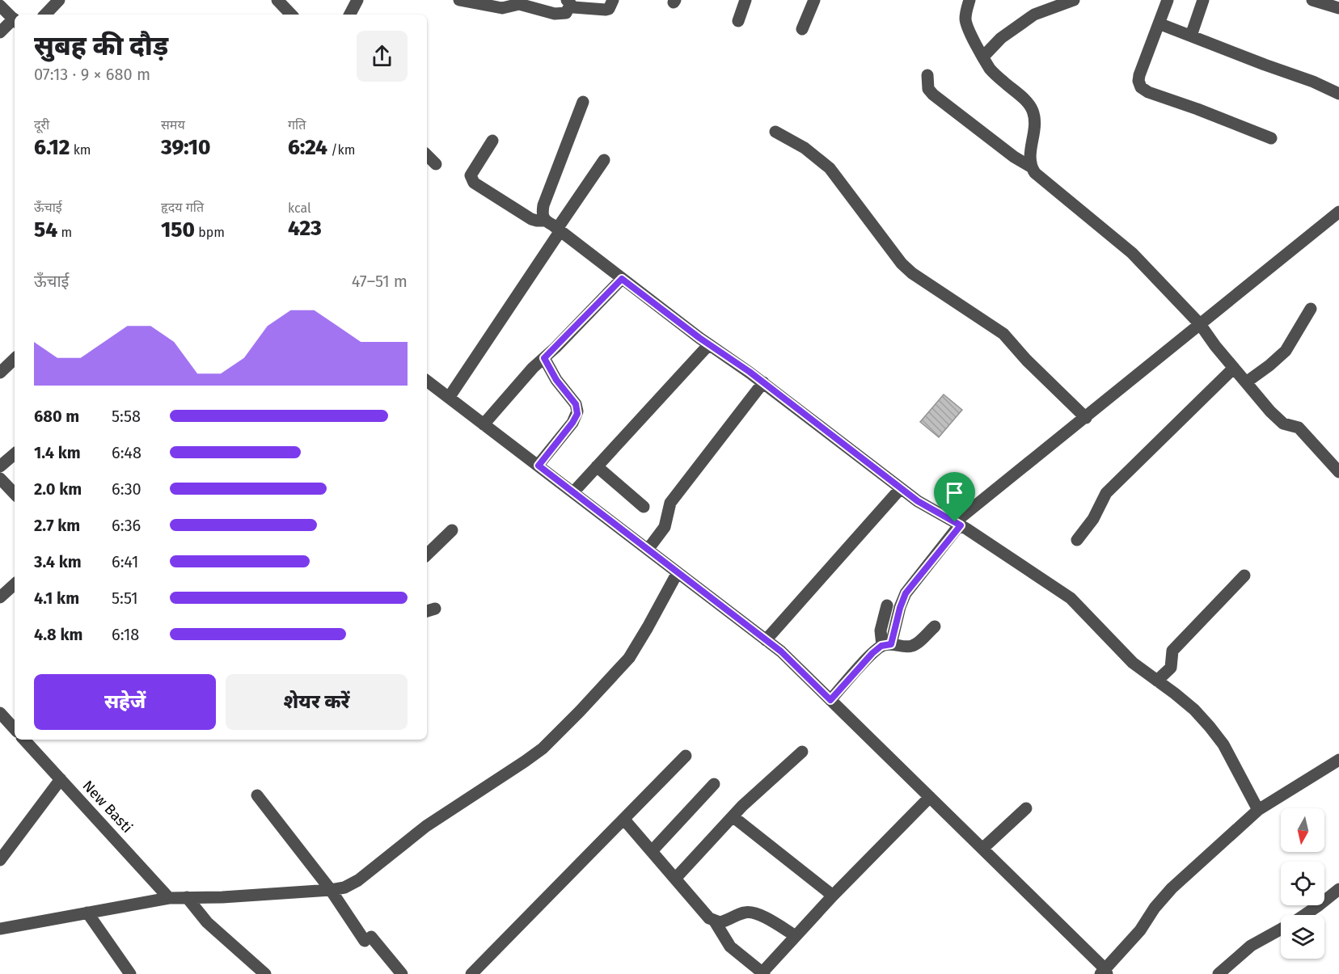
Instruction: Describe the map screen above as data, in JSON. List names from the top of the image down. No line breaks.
{"streets":{"street":["New Basti"]},"north":"bottom","page":{"heading":["सुबह की दौड़","07:13 · 9 × 680 m"],"stats":[["दूरी","6.12 km"],["समय","39:10"],["गति","6:24 /km"],["ऊँचाई","54 m"],["हृदय गति","150 bpm"],["kcal","423"]],"chart":["ऊँचाई","47–51 m"],"list":[{"name":"680 m","note":"5:58"},{"name":"1.4 km","note":"6:48"},{"name":"2.0 km","note":"6:30"},{"name":"2.7 km","note":"6:36"},{"name":"3.4 km","note":"6:41"},{"name":"4.1 km","note":"5:51"},{"name":"4.8 km","note":"6:18"}],"buttons":["सहेजें","शेयर करें"]}}
